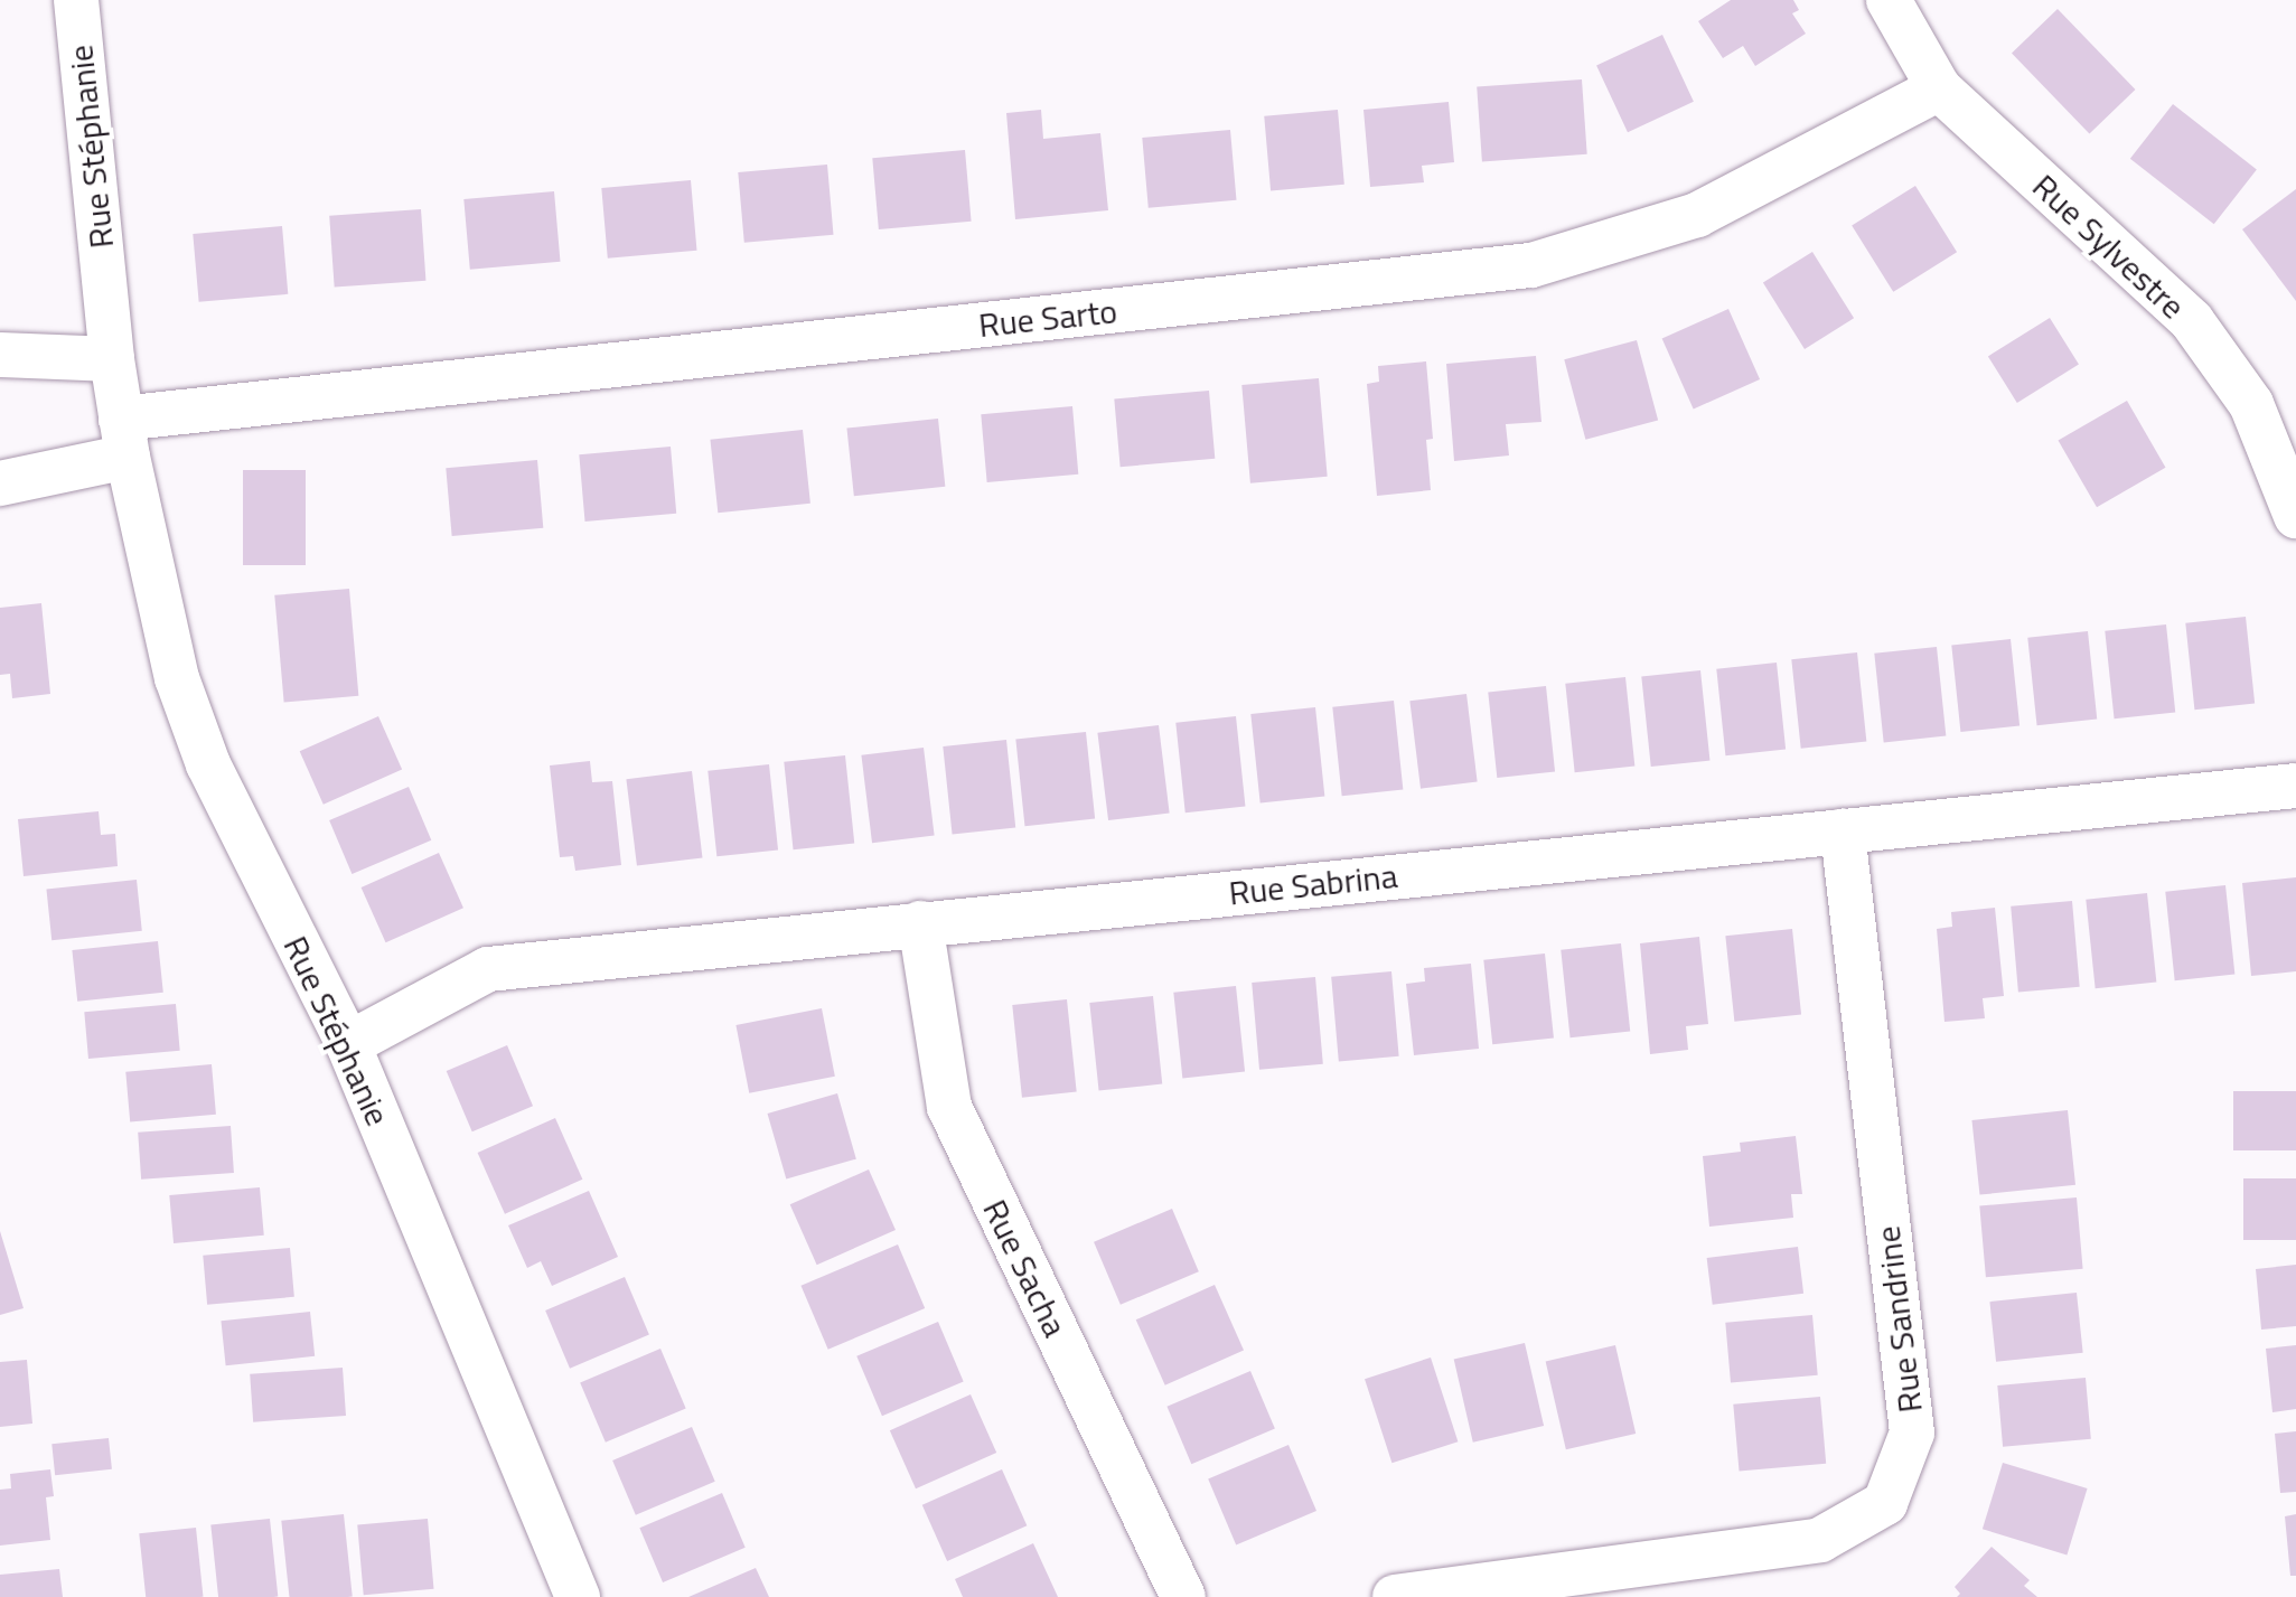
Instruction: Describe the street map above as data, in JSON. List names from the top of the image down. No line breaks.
{"streets":{"street":["Rue Stéphanie","Rue Sylvestre","Rue Sarto","Rue Sabrina","Rue Sacha","Rue Sandrine"]},"crossings":[["Rue Stéphanie","Rue Sarto"],["Rue Stéphanie","Rue Sabrina"],["Rue Sylvestre","Rue Sarto"],["Rue Sabrina","Rue Sacha"],["Rue Sabrina","Rue Sandrine"]]}
